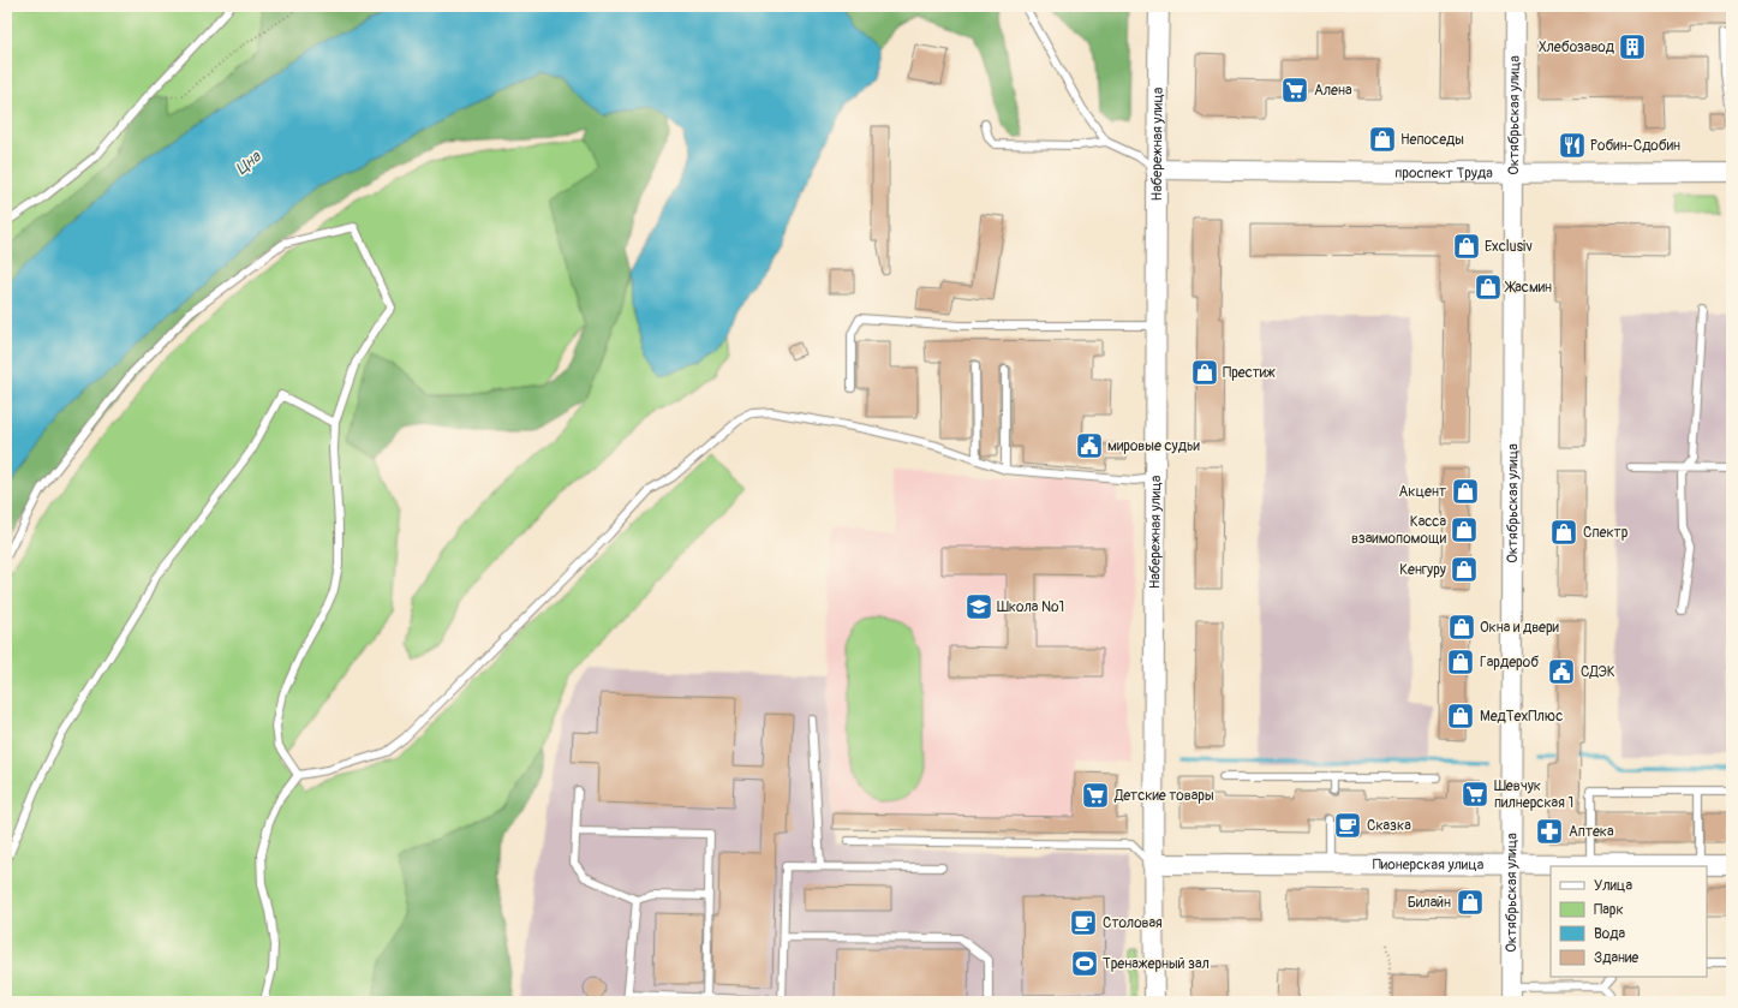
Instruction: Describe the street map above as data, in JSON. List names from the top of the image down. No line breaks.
{"streets":{"street":["Октябрьская улица","Набережная улица","проспект Труда","Пионерская улица"]},"crossings":[["Октябрьская улица","проспект Труда"],["Октябрьская улица","Пионерская улица"],["Набережная улица","проспект Труда"],["Набережная улица","Пионерская улица"]],"water":["Цна"],"places":{"building":["Хлебозавод"],"supermarket":["Алена","Шевчук пилнерская 1","Детские товары"],"shop":["Непоседы","Exclusiv","Жасмин","Престиж","Акцент","Касса взаимопомощи","Спектр","Кенгуру","Окна и двери","Гардероб","МедТехПлюс","Билайн"],"restaurant":["Робин-Сдобин"],"public building":["мировые судьи","СДЭК"],"school or university":["Школа №1"],"cafe":["Сказка","Столовая"],"pharmacy":["Аптека"],"sports":["Тренажерный зал"]},"legend":["Улица","Парк","Вода","Здание"]}
